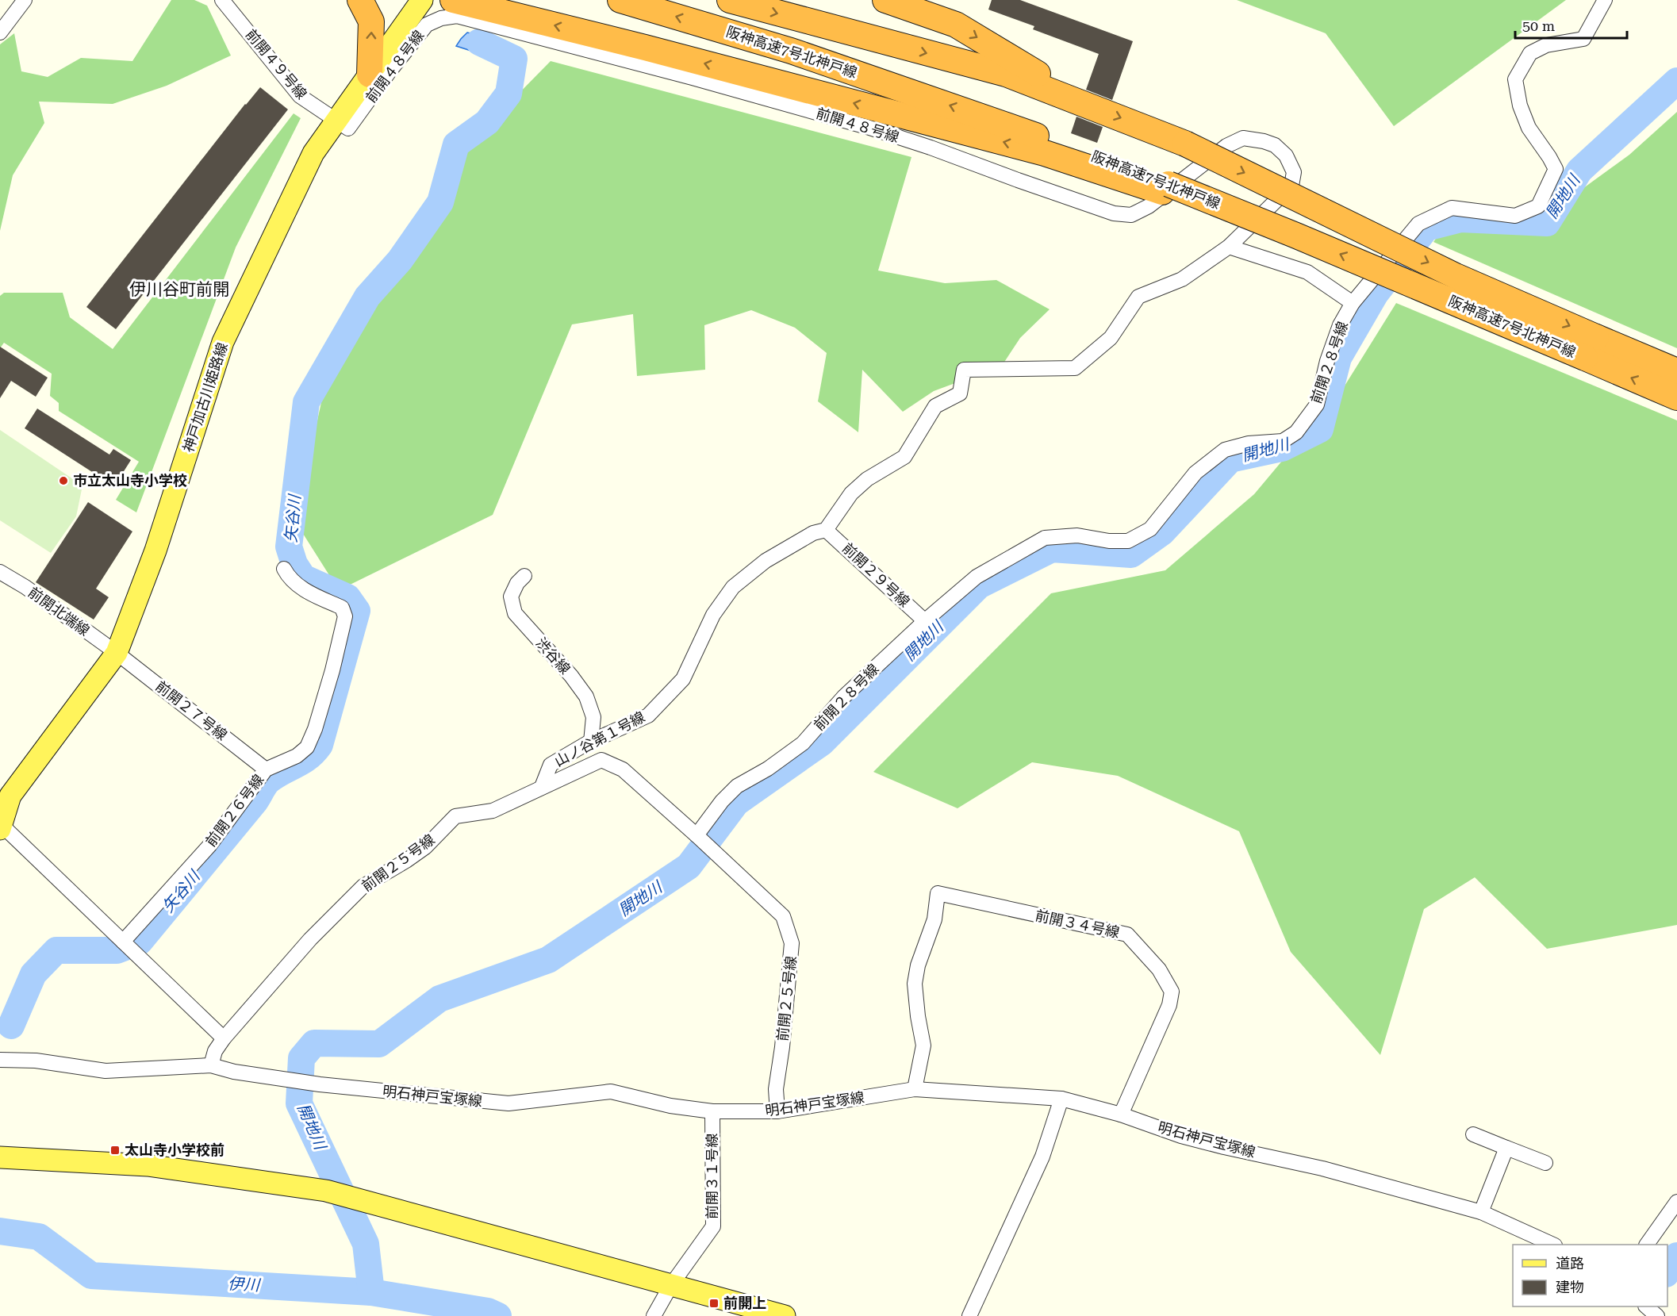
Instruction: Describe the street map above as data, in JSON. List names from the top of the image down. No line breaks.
{"streets":{"highway":["阪神高速7号北神戸線"],"main road":["神戸加古川姫路線"],"street":["前開４９号線","前開４８号線","前開２８号線","前開２９号線","前開北端線","渋谷線","前開２７号線","山ノ谷第１号線","前開２６号線","前開２５号線","前開３４号線","明石神戸宝塚線","前開３１号線"]},"crossings":[["前開４９号線","前開４８号線"],["前開４９号線","神戸加古川姫路線"],["前開４８号線","神戸加古川姫路線"],["前開２８号線","前開２９号線"],["前開２８号線","前開２５号線"],["神戸加古川姫路線","前開北端線"],["神戸加古川姫路線","前開２７号線"],["前開２９号線","山ノ谷第１号線"],["前開北端線","前開２７号線"],["渋谷線","山ノ谷第１号線"],["前開２７号線","前開２６号線"],["山ノ谷第１号線","前開２５号線"],["前開２５号線","明石神戸宝塚線"],["前開３４号線","明石神戸宝塚線"],["明石神戸宝塚線","前開３１号線"]],"districts":["伊川谷町前開"],"water":["開地川","矢谷川","伊川"],"places":{"other":["市立太山寺小学校"],"transit":["太山寺小学校前","前開上"]},"legend":["道路","建物"],"scale_bar":"50 m"}
